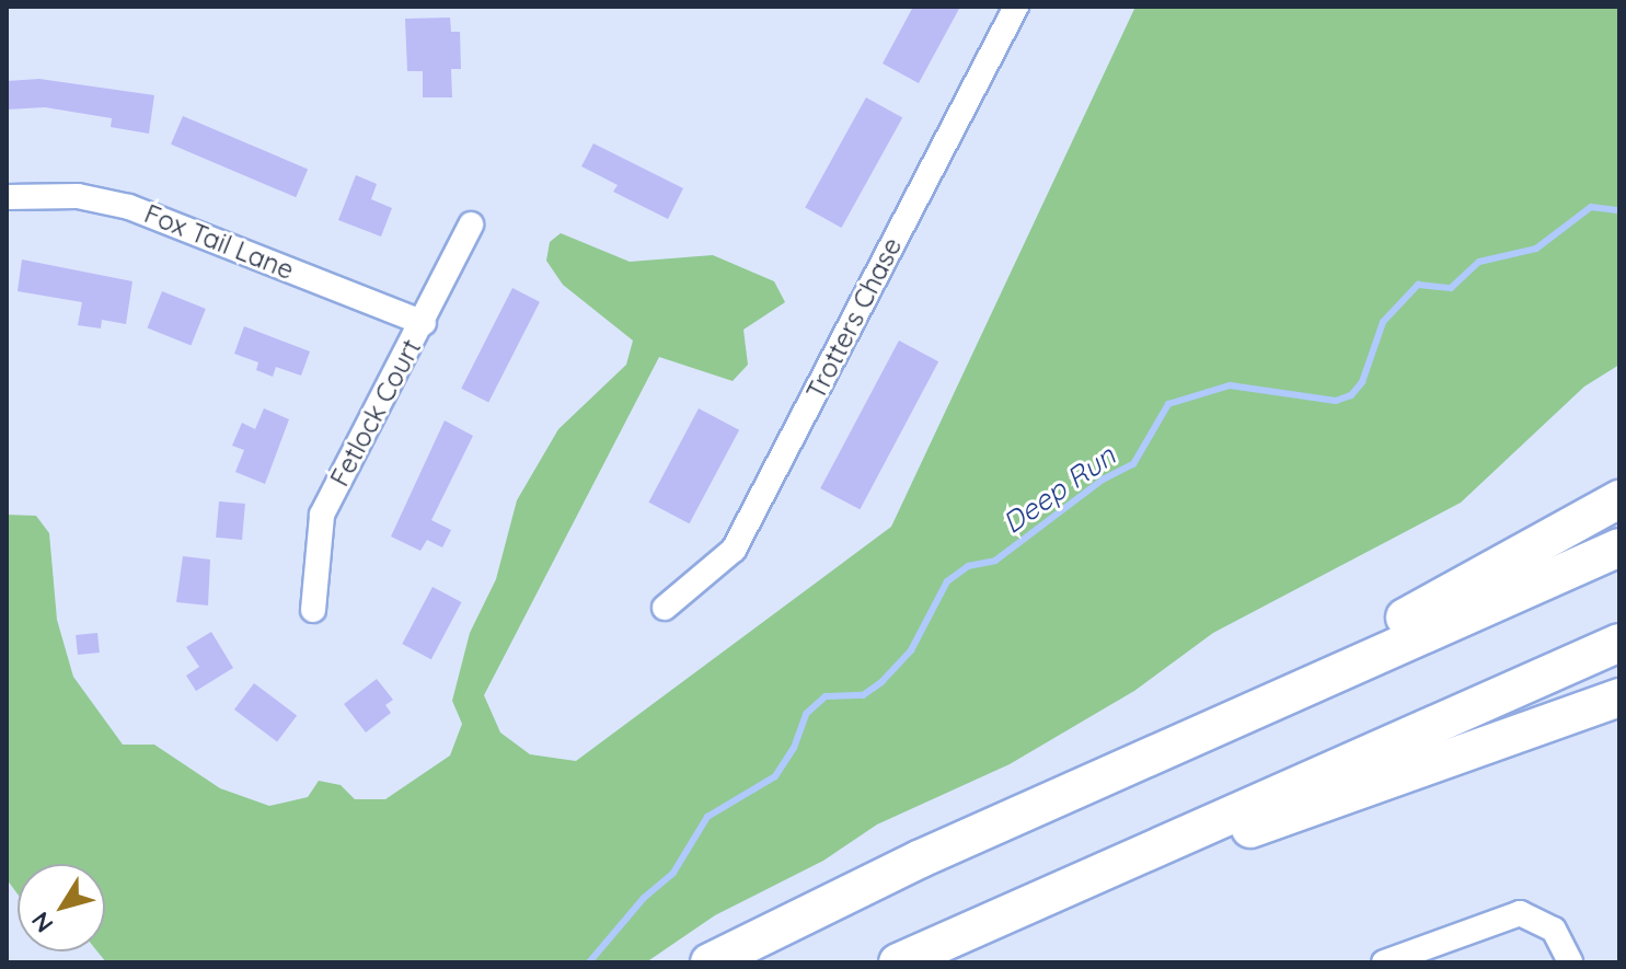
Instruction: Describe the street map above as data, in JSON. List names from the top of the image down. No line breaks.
{"streets":{"street":["Fox Tail Lane","Trotters Chase","Fetlock Court"]},"crossings":[["Fox Tail Lane","Fetlock Court"]],"water":["Deep Run"],"north":"bottom left"}
